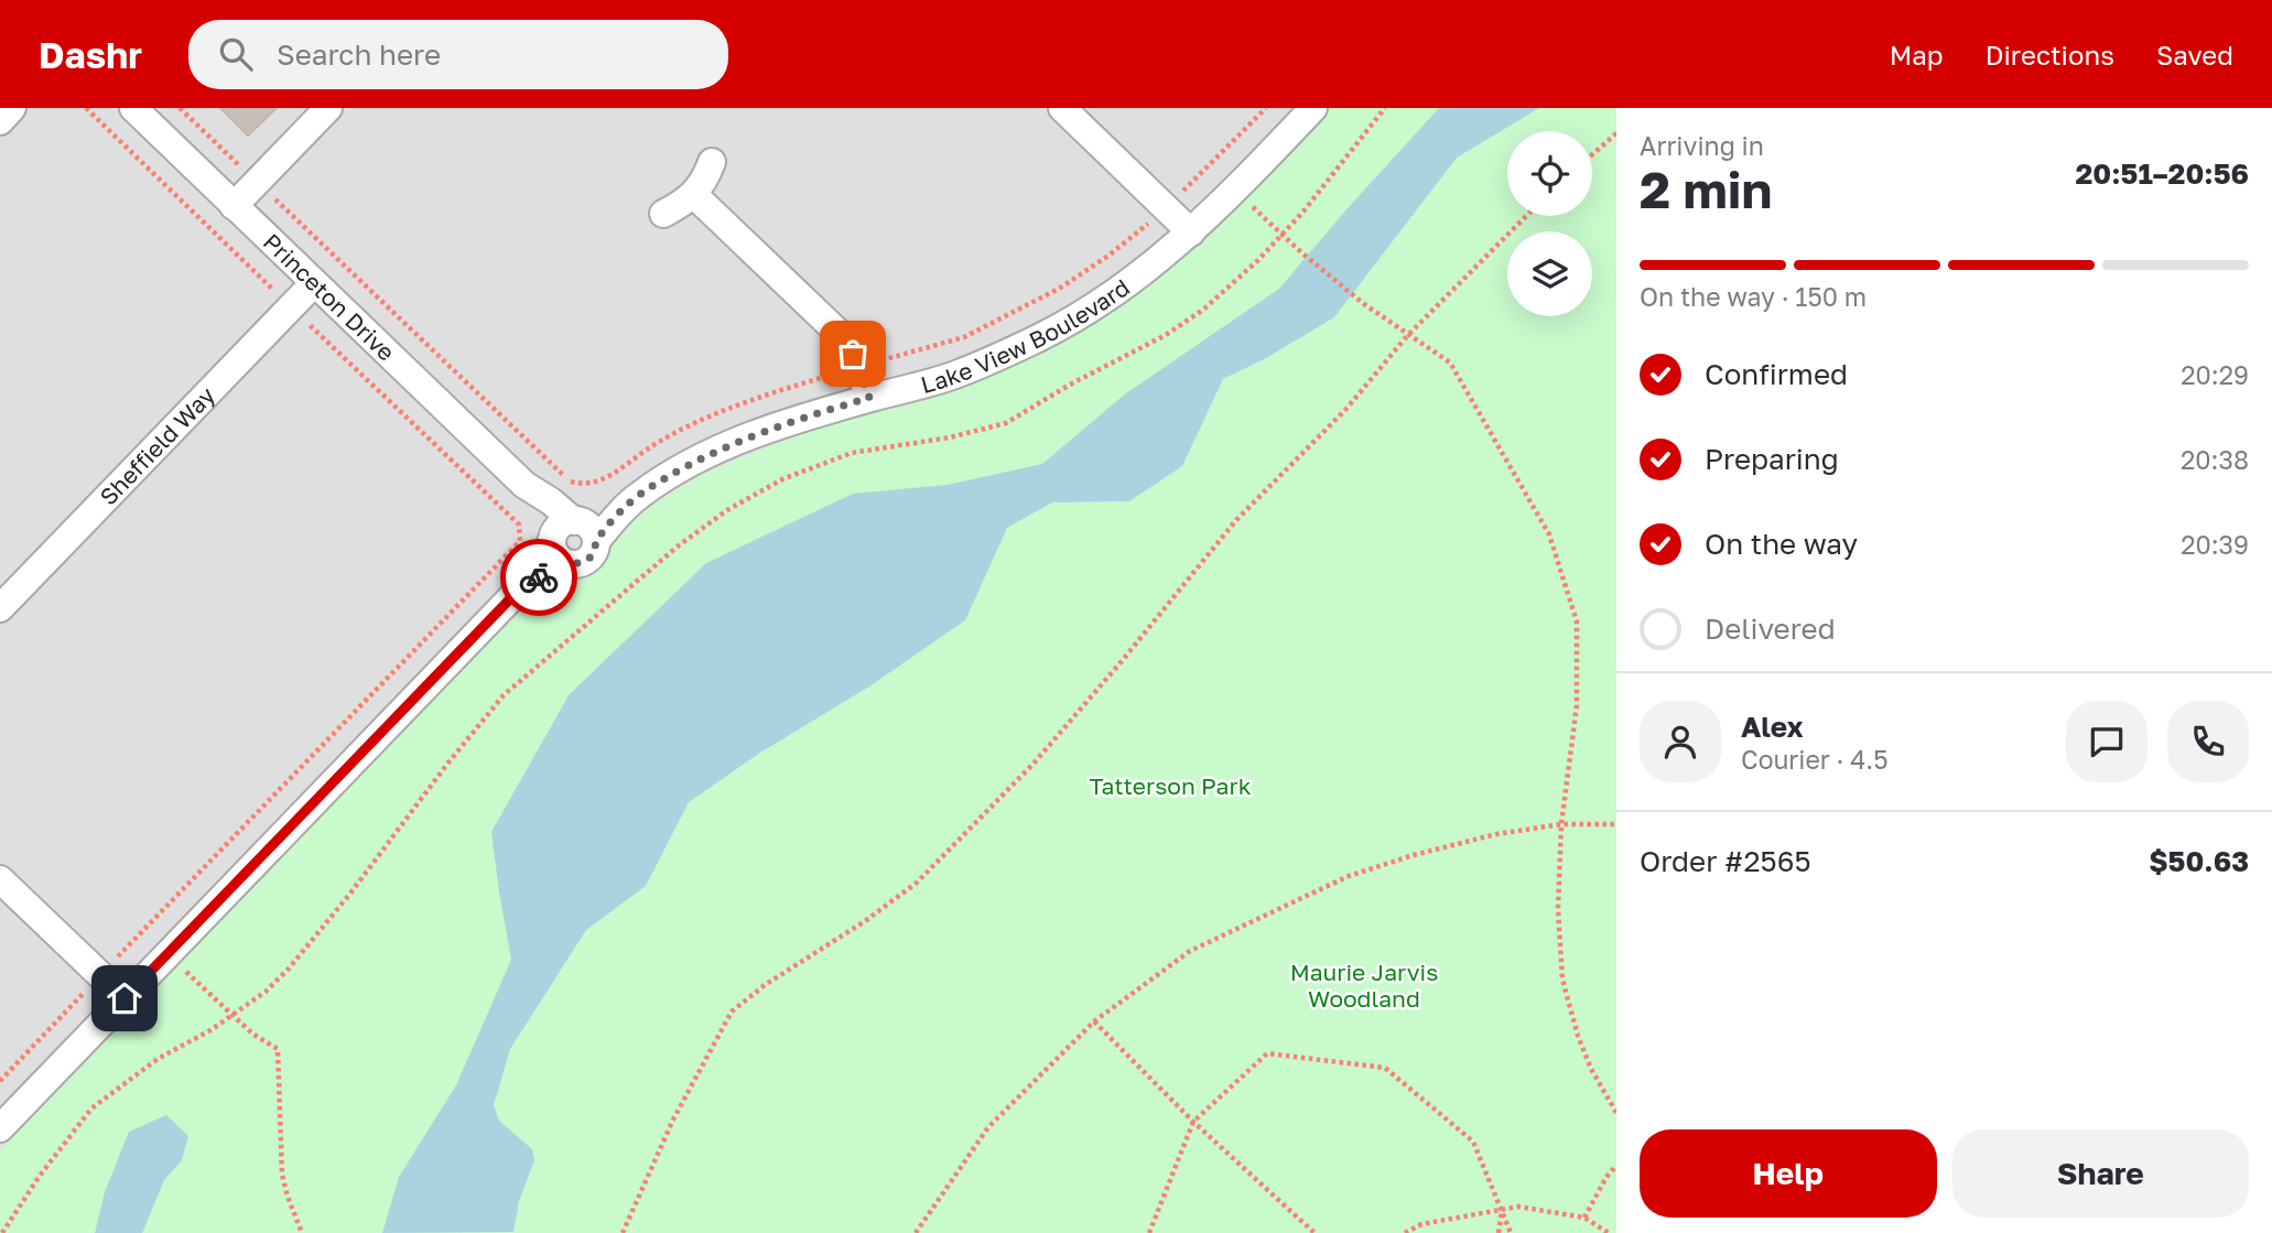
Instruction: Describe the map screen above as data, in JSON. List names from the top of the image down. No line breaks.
{"streets":{"street":["Princeton Drive","Lake View Boulevard","Sheffield Way"]},"crossings":[["Princeton Drive","Lake View Boulevard"],["Princeton Drive","Sheffield Way"]],"parks":["Tatterson Park","Maurie Jarvis Woodland"],"page":{"header":"Dashr","search":"Search here","nav":["Map","Directions","Saved"],"heading":["2 min","Arriving in","20:51–20:56"],"panel":["Alex","Courier · 4.5","Order #2565","$50.63"],"bar":"On the way · 150 m","list":[["Confirmed","20:29"],["Preparing","20:38"],["On the way","20:39"],"Delivered"],"buttons":["Help","Share"]}}
